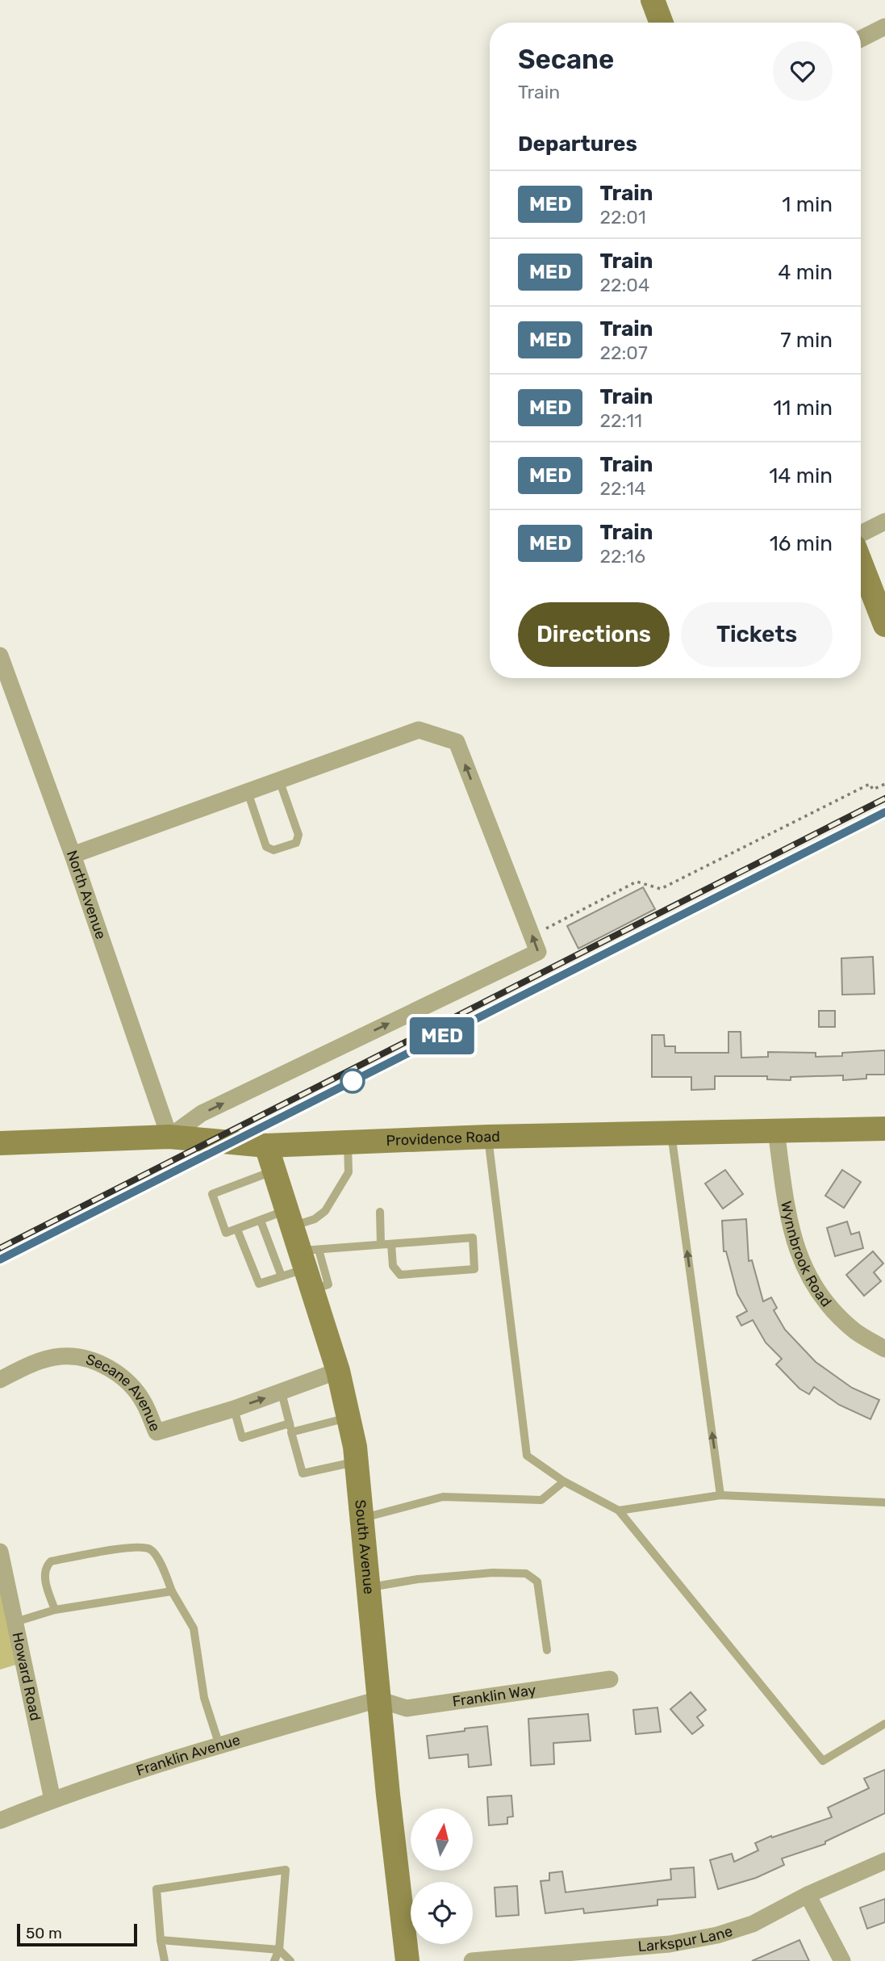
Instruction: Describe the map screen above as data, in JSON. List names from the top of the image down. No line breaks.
{"streets":{"street":["North Avenue","Providence Road","Wynnbrook Road","Secane Avenue","South Avenue","Howard Road","Franklin Way","Franklin Avenue","Larkspur Lane"]},"crossings":[["North Avenue","Providence Road"],["Providence Road","Wynnbrook Road"],["Providence Road","South Avenue"],["Secane Avenue","South Avenue"],["South Avenue","Franklin Way"],["South Avenue","Franklin Avenue"],["Howard Road","Franklin Avenue"],["Franklin Way","Franklin Avenue"]],"scale_bar":"50 m","north":"top","page":{"on_map":"MED","heading":[["Secane","Train"],"Departures"],"list":[{"mark":"MED","name":"Train","note":"22:01","value":"1 min"},{"mark":"MED","name":"Train","note":"22:04","value":"4 min"},{"mark":"MED","name":"Train","note":"22:07","value":"7 min"},{"mark":"MED","name":"Train","note":"22:11","value":"11 min"},{"mark":"MED","name":"Train","note":"22:14","value":"14 min"},{"mark":"MED","name":"Train","note":"22:16","value":"16 min"}],"buttons":["Directions","Tickets"],"scale":"50 m"}}
